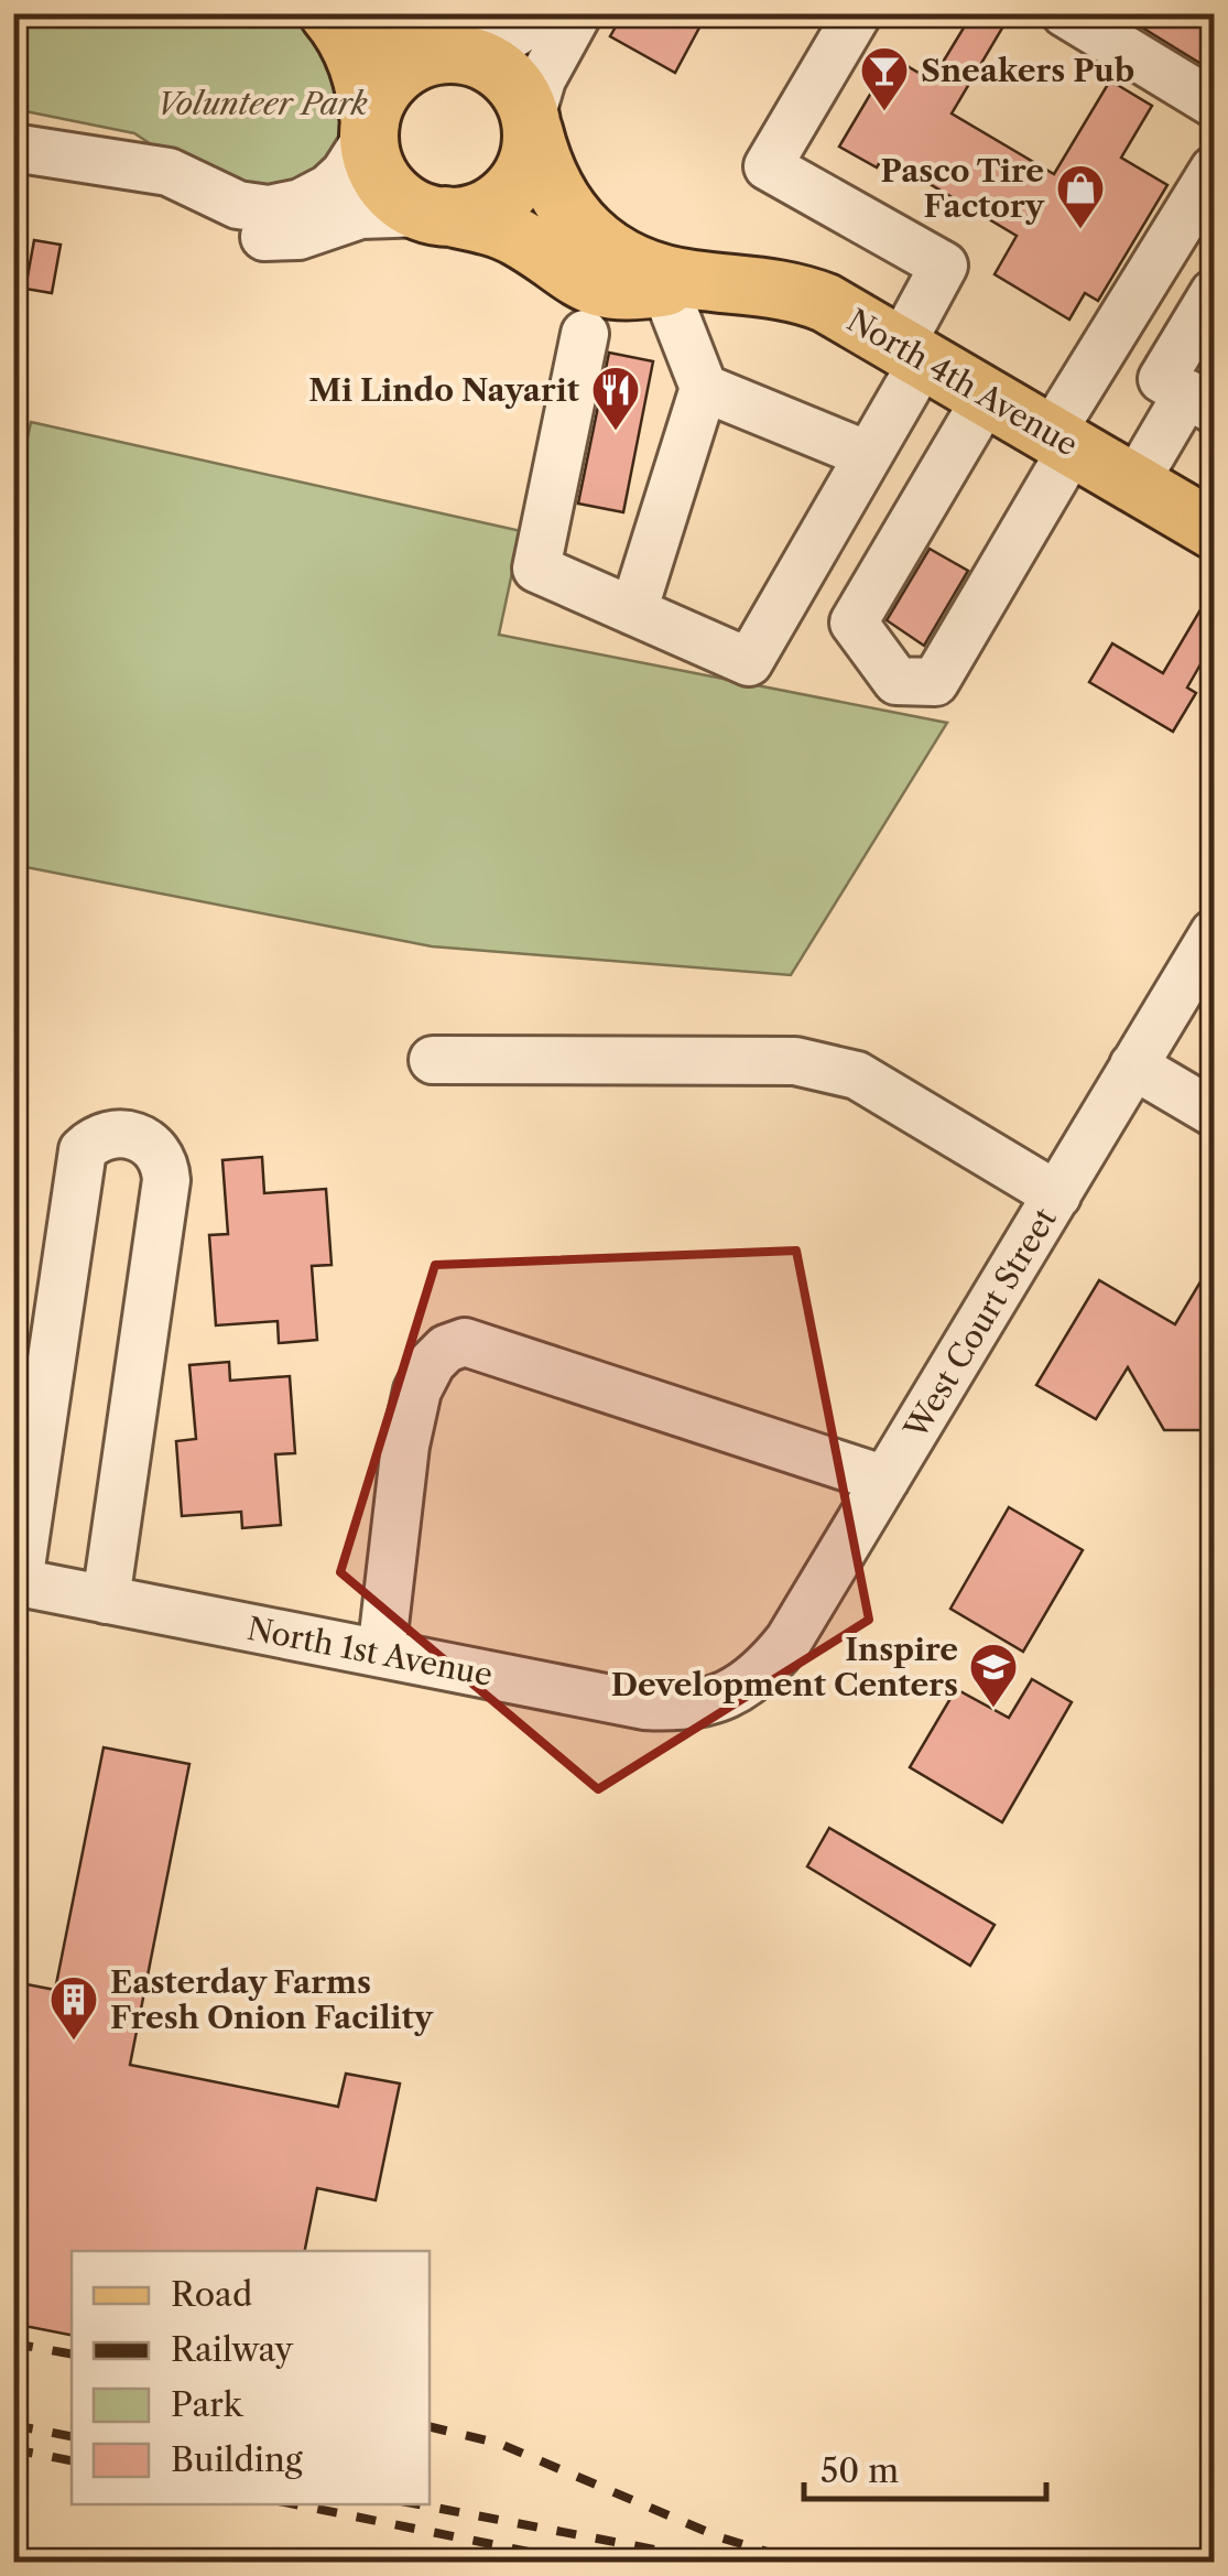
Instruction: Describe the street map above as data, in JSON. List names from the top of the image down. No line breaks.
{"streets":{"main road":["North 4th Avenue"],"street":["West Court Street","North 1st Avenue"]},"crossings":[["West Court Street","North 1st Avenue"]],"parks":["Volunteer Park"],"places":{"bar":["Sneakers Pub"],"shop":["Pasco Tire Factory"],"restaurant":["Mi Lindo Nayarit"],"school or university":["Inspire Development Centers"],"building":["Easterday Farms Fresh Onion Facility"]},"legend":["Road","Railway","Park","Building"],"scale_bar":"50 m"}
